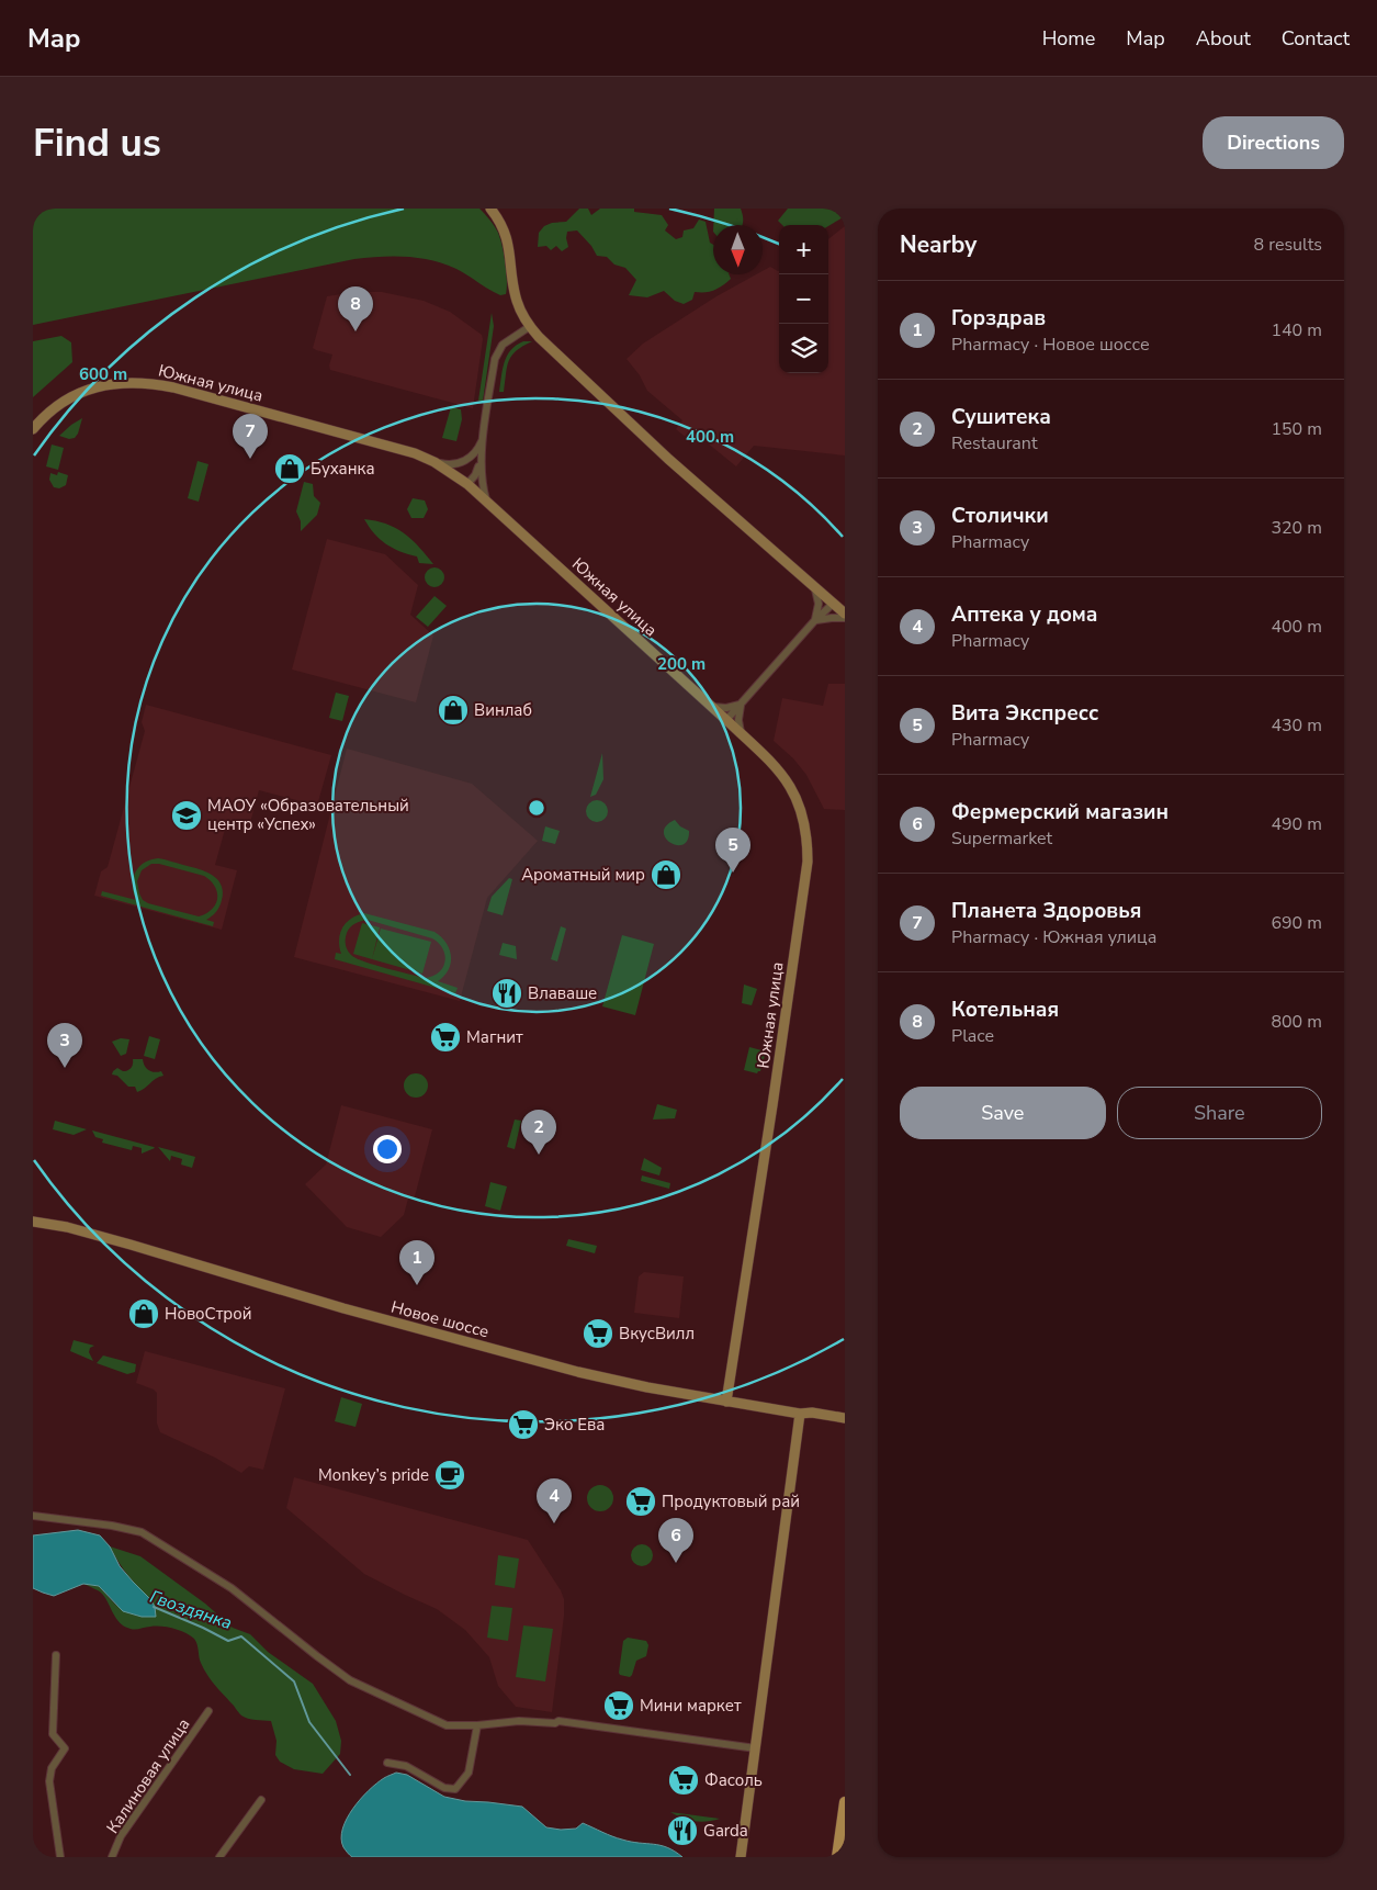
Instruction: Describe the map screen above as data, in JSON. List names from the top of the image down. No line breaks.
{"streets":{"street":["Южная улица","Новое шоссе","Калиновая улица"]},"crossings":[["Южная улица","Новое шоссе"]],"water":["Гвоздянка"],"places":{"shop":["Буханка","Винлаб","Ароматный мир","НовоСтрой"],"school or university":["МАОУ «Образовательный центр «Успех»"],"restaurant":["Влаваше","Garda"],"supermarket":["Магнит","ВкусВилл","Эко Ева","Продуктовый рай","Мини маркет","Фасоль"],"cafe":["Monkey’s pride"]},"north":"bottom","page":{"header":"Map","nav":["Home","Map","About","Contact"],"buttons":["Directions",["Save","Share"]],"title":"Find us","heading":["Nearby","8 results"],"map_buttons":["+","−"],"list":[{"mark":"1","name":"Горздрав","note":"Pharmacy · Новое шоссе","value":"140 m"},{"mark":"2","name":"Сушитека","note":"Restaurant","value":"150 m"},{"mark":"3","name":"Столички","note":"Pharmacy","value":"320 m"},{"mark":"4","name":"Аптека у дома","note":"Pharmacy","value":"400 m"},{"mark":"5","name":"Вита Экспресс","note":"Pharmacy","value":"430 m"},{"mark":"6","name":"Фермерский магазин","note":"Supermarket","value":"490 m"},{"mark":"7","name":"Планета Здоровья","note":"Pharmacy · Южная улица","value":"690 m"},{"mark":"8","name":"Котельная","note":"Place","value":"800 m"}],"pins":["8","7","5","3","2","1","4","6"]},"rings":["600 m","400 m","200 m"]}
